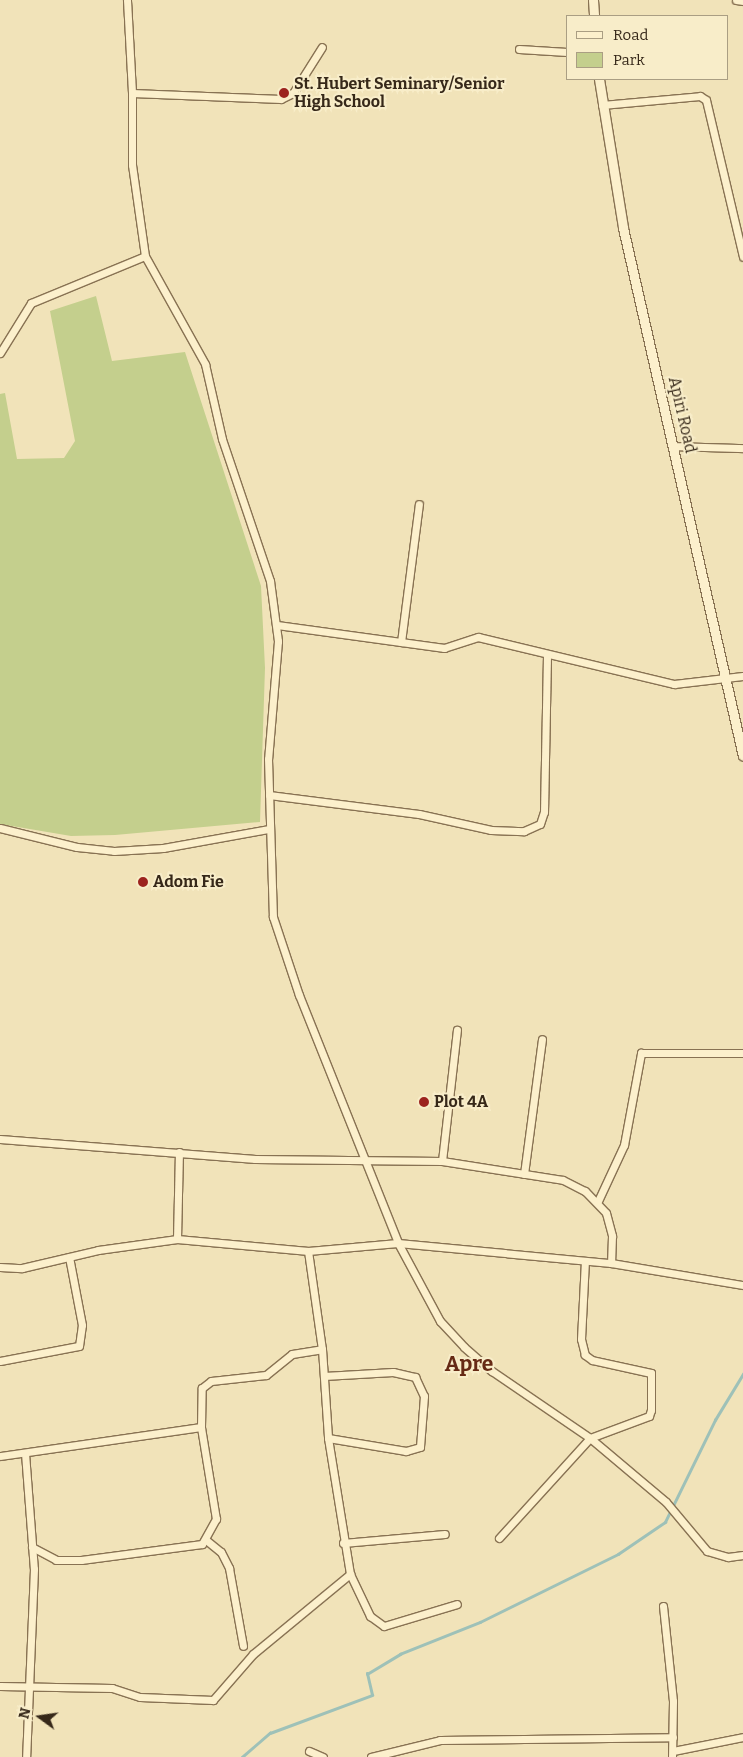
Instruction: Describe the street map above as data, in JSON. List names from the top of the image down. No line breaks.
{"streets":{"street":["Apiri Road"]},"districts":["Apre"],"places":["St. Hubert Seminary/Senior High School","Adom Fie","Plot 4A"],"legend":["Road","Park"],"north":"left"}
